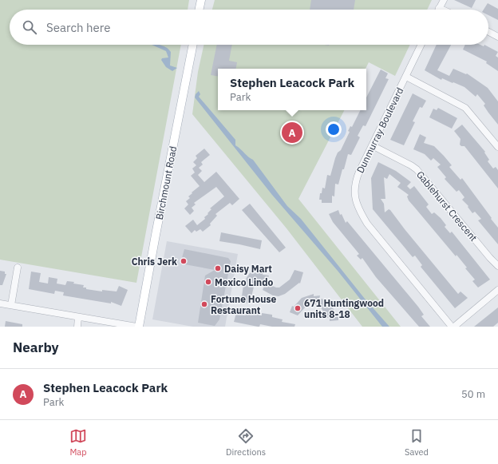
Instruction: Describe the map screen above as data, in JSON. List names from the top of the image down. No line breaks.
{"streets":{"main road":["Birchmount Road"],"street":["Dunmurray Boulevard","Gablehurst Crescent"]},"crossings":[["Dunmurray Boulevard","Gablehurst Crescent"]],"places":["Chris Jerk","Daisy Mart","Mexico Lindo","Fortune House Restaurant","671 Huntingwood units 8-18"],"page":{"search":"Search here","popup":["Stephen Leacock Park","Park"],"pins":"A","heading":"Nearby","list":[{"mark":"A","name":"Stephen Leacock Park","note":"Park","value":"50 m"}],"nav":["Map","Directions","Saved"]}}
